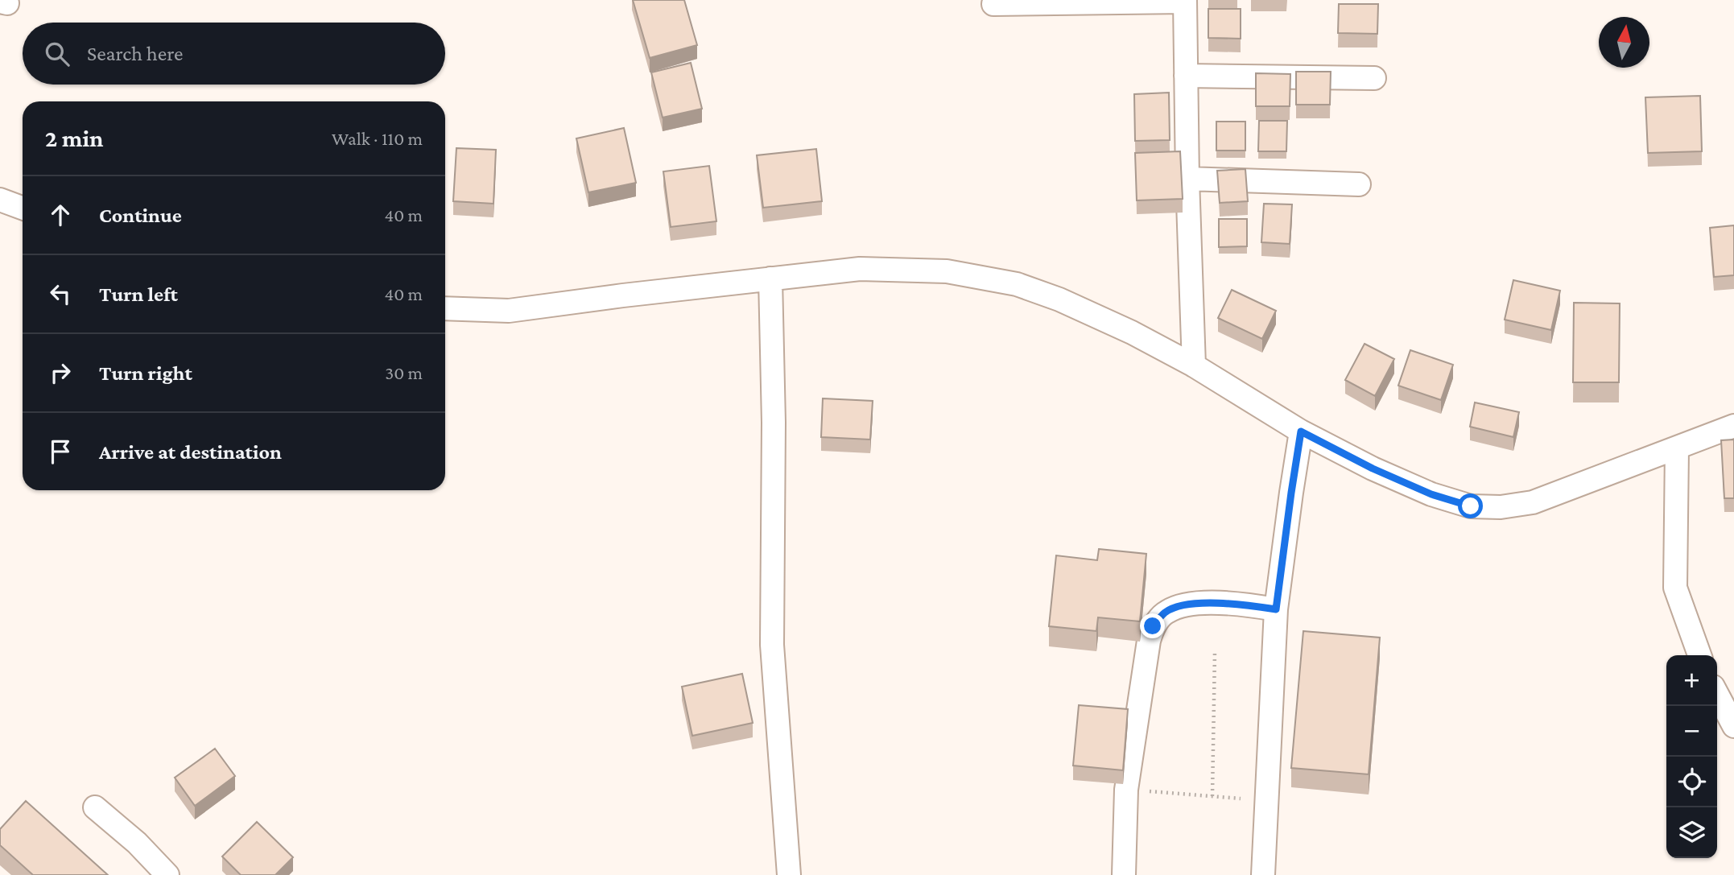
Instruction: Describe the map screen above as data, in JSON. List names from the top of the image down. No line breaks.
{"north":"top","page":{"search":"Search here","heading":["2 min","Walk · 110 m"],"list":[["Continue","40 m"],["Turn left","40 m"],["Turn right","30 m"],"Arrive at destination"],"map_buttons":["+","−"]}}
